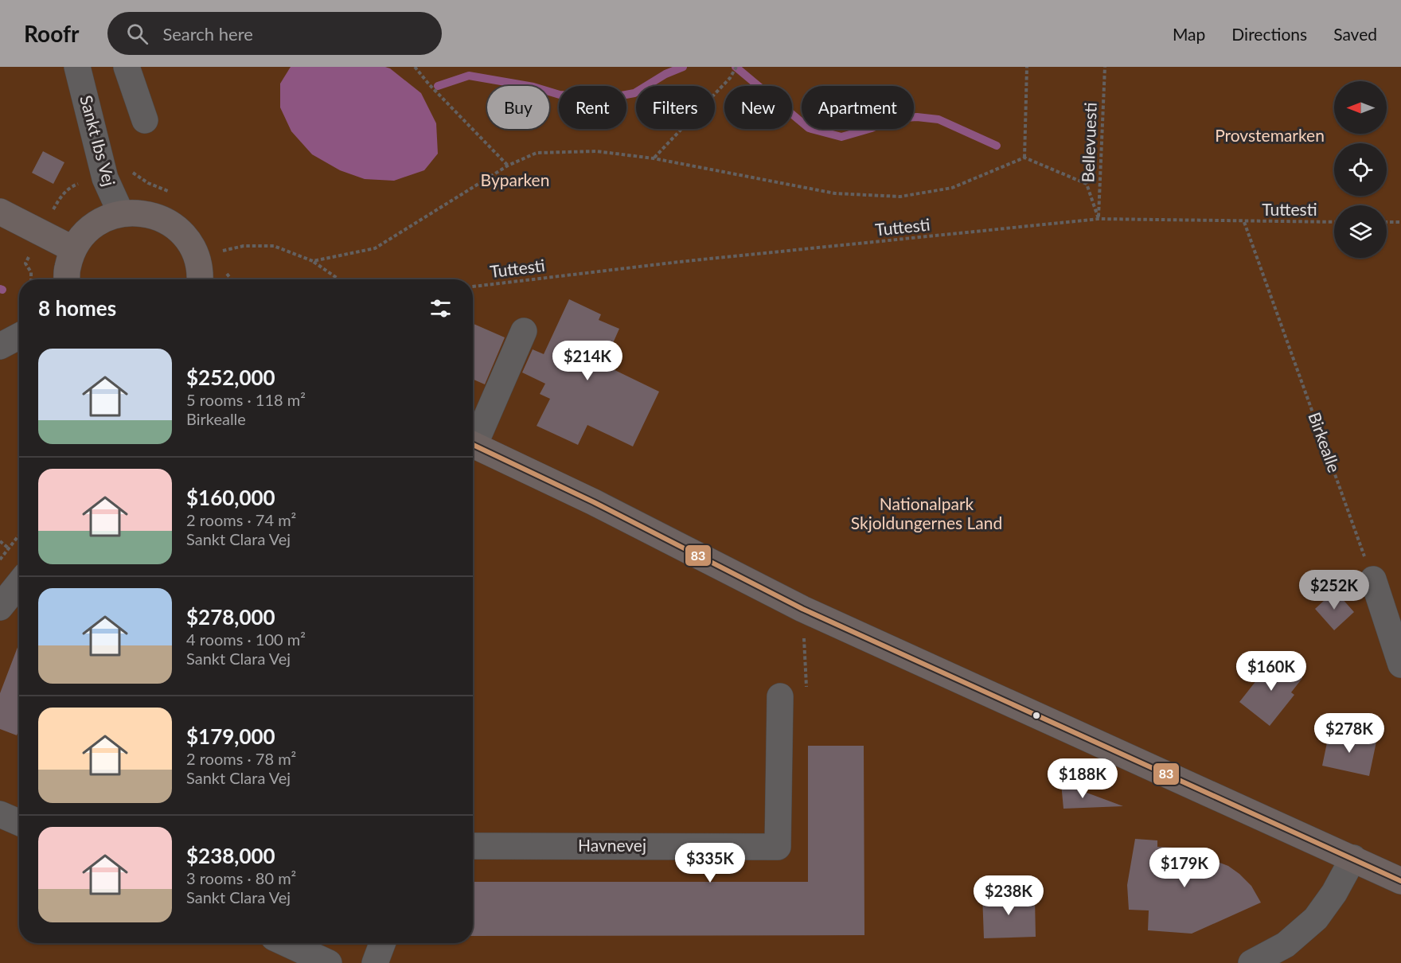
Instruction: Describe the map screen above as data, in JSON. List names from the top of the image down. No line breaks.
{"streets":{"street":["Sankt Ibs Vej","Havnevej"],"path":["Bellevuesti","Tuttesti","Birkealle"]},"crossings":[["Bellevuesti","Tuttesti"],["Tuttesti","Birkealle"]],"parks":["Provstemarken","Byparken","Nationalpark Skjoldungernes Land"],"lines":["transit line 83"],"north":"left","page":{"header":"Roofr","search":"Search here","nav":["Map","Directions","Saved"],"chip":["Buy","Rent","Filters","New","Apartment"],"heading":"8 homes","list":[{"name":"$252,000","note":"5 rooms · 118 m² · Birkealle"},{"name":"$160,000","note":"2 rooms · 74 m² · Sankt Clara Vej"},{"name":"$278,000","note":"4 rooms · 100 m² · Sankt Clara Vej"},{"name":"$179,000","note":"2 rooms · 78 m² · Sankt Clara Vej"},{"name":"$238,000","note":"3 rooms · 80 m² · Sankt Clara Vej"}],"price":["$214K","$252K","$160K","$278K","$188K","$335K","$179K","$238K"]}}
